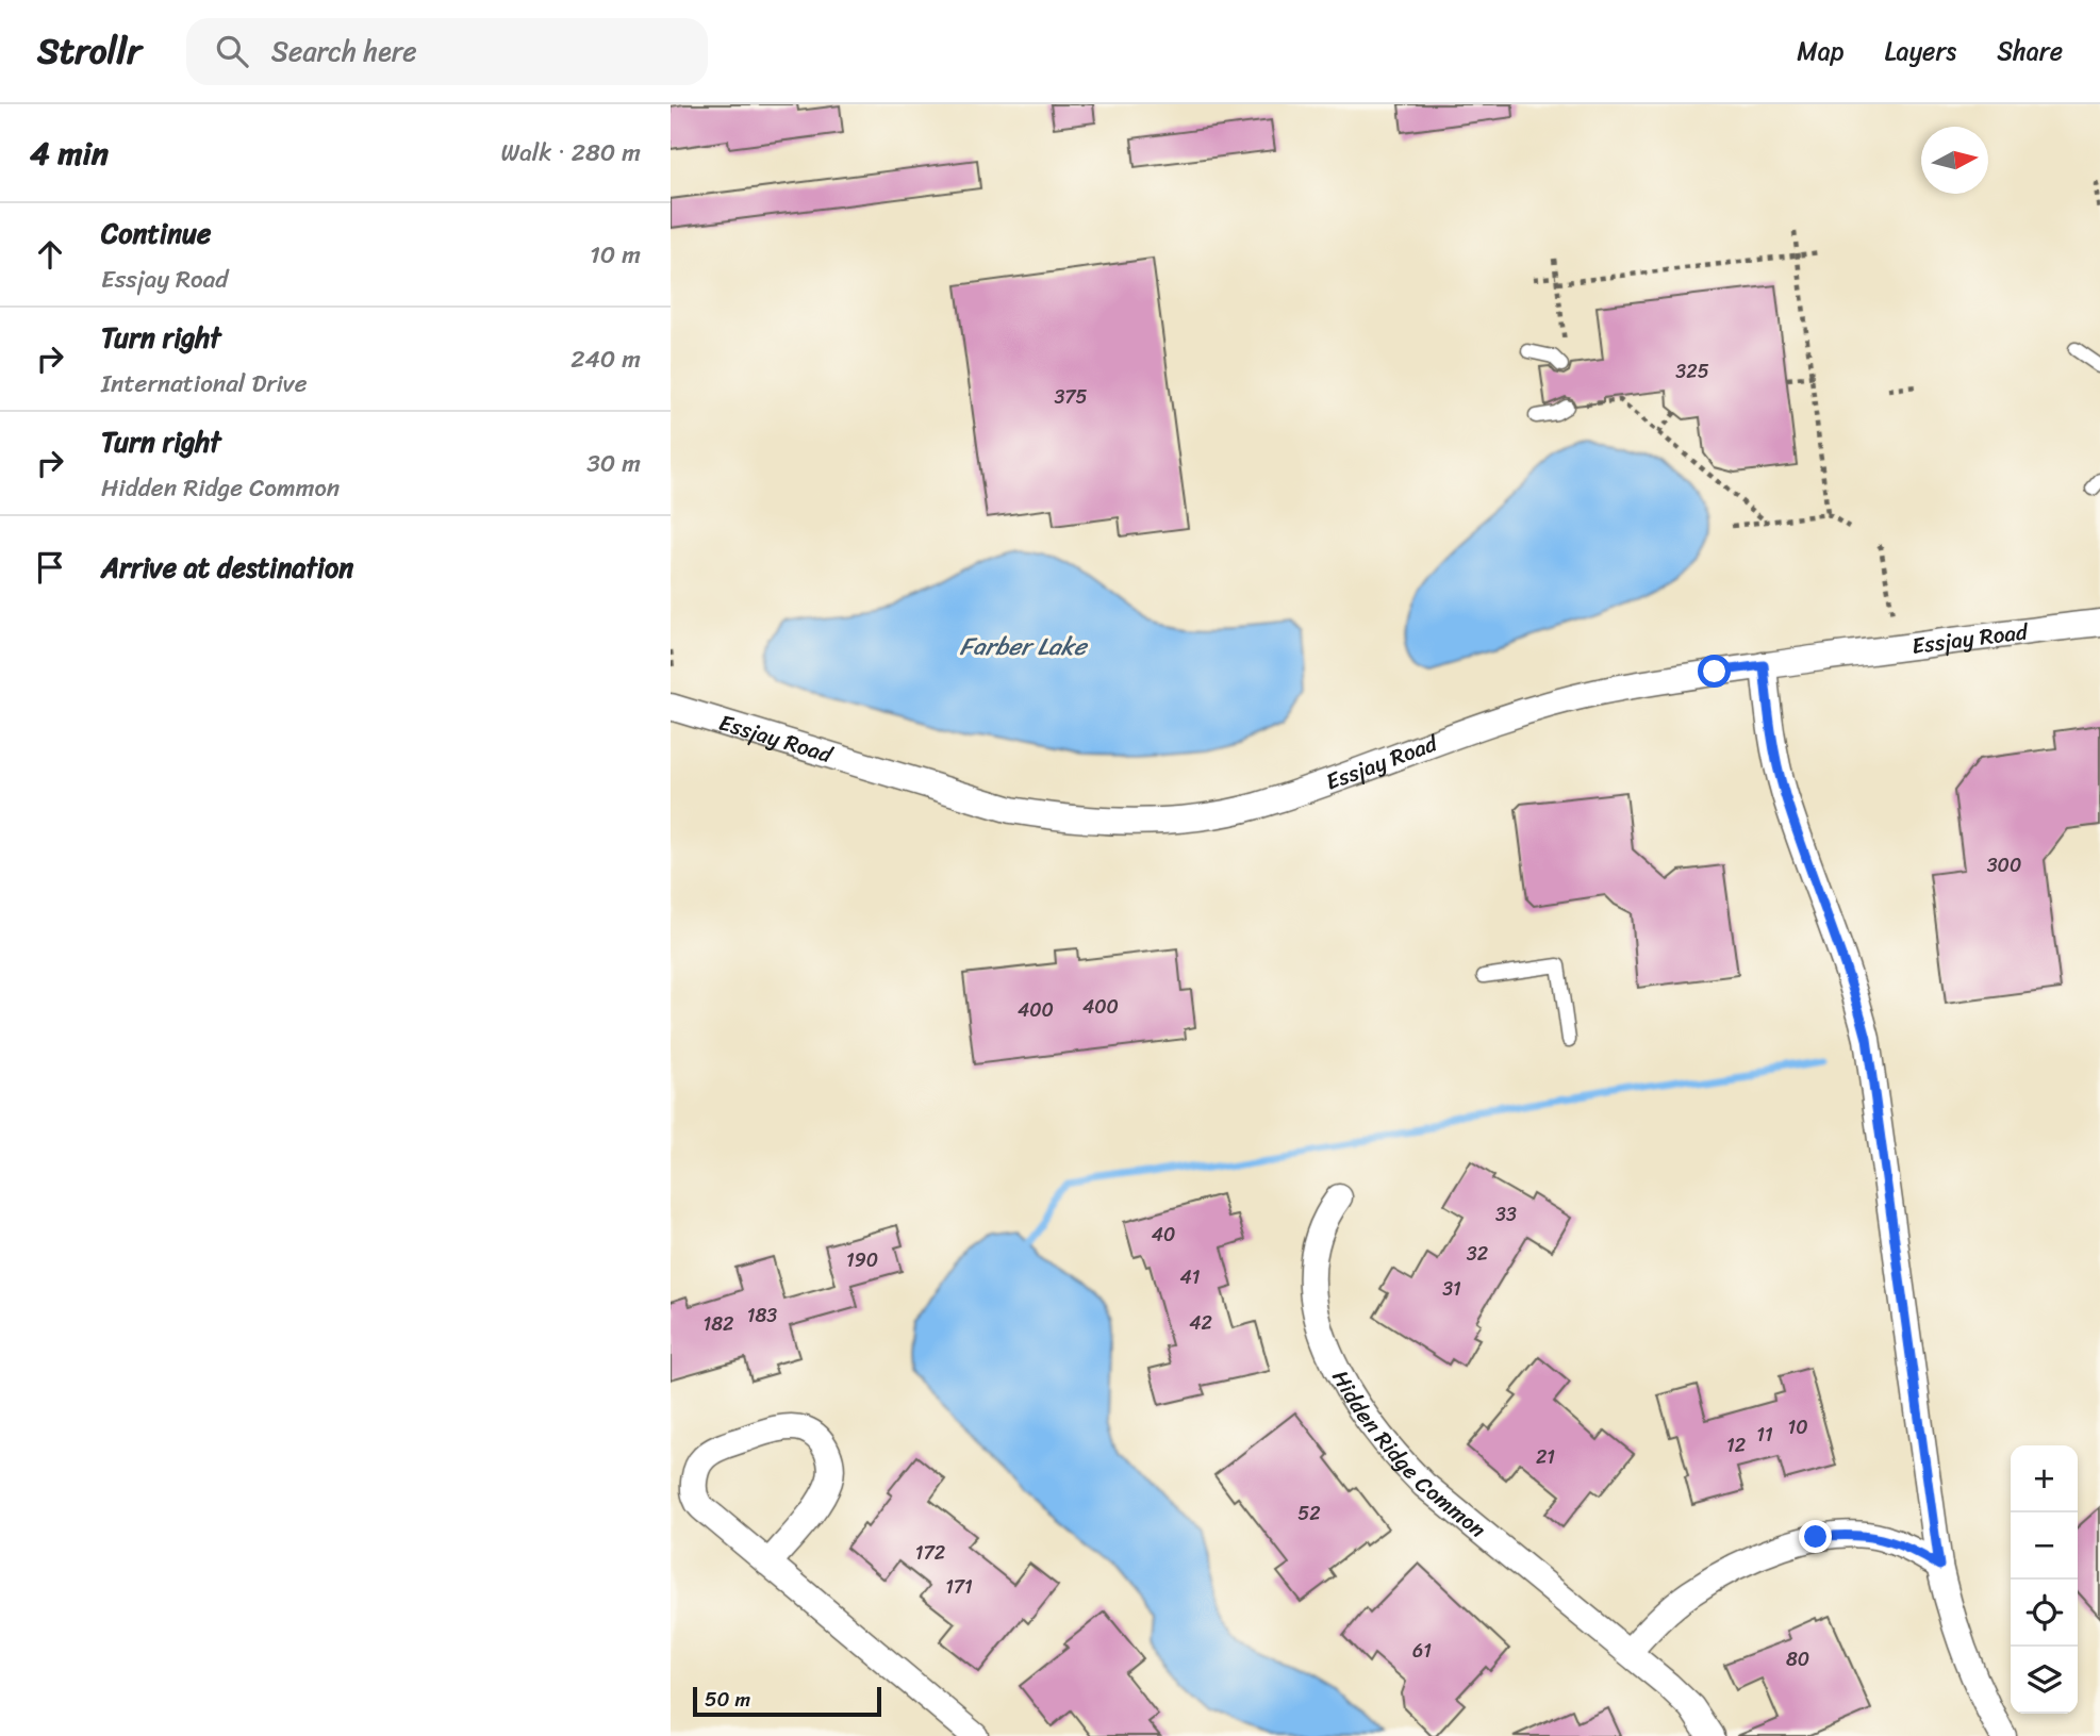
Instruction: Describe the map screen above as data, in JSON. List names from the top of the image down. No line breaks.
{"streets":{"street":["Essjay Road","Hidden Ridge Common"]},"water":["Farber Lake"],"house_numbers":["325","375","300","400","400","33","40","32","190","41","31","183","42","182","10","11","12","21","52","172","171","61","80"],"scale_bar":"50 m","north":"right","page":{"header":"Strollr","search":"Search here","nav":["Map","Layers","Share"],"heading":["4 min","Walk · 280 m"],"list":[["Continue","Essjay Road","10 m"],["Turn right","International Drive","240 m"],["Turn right","Hidden Ridge Common","30 m"],"Arrive at destination"],"map_buttons":["+","−"],"scale":"50 m"}}
